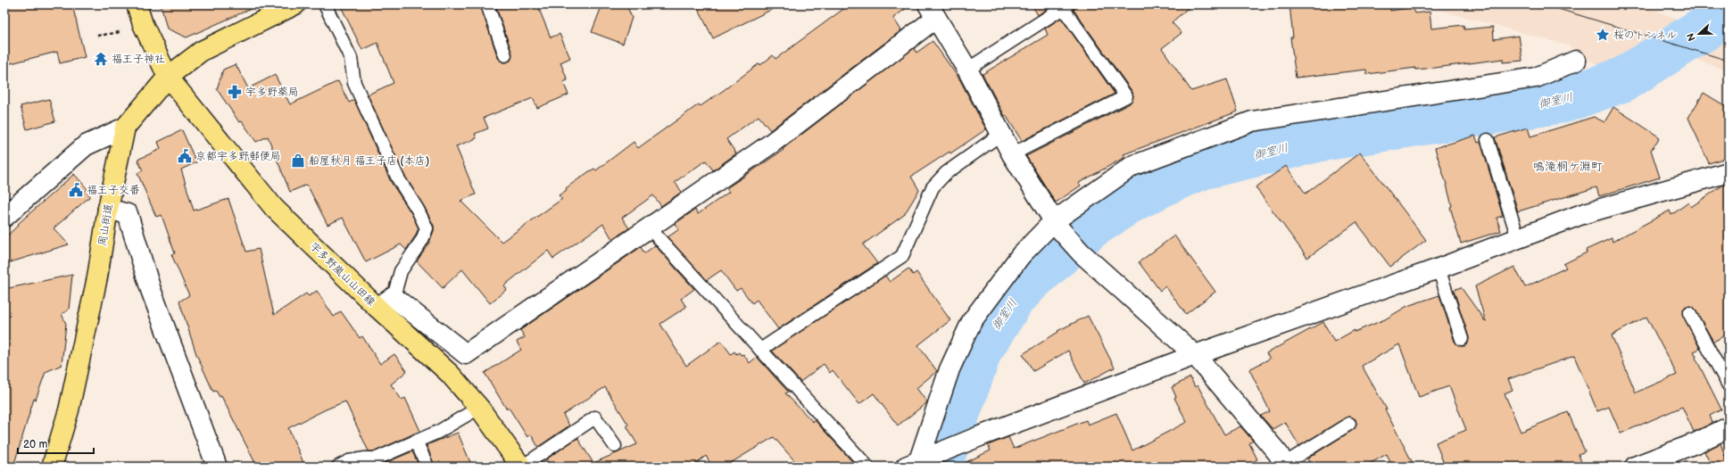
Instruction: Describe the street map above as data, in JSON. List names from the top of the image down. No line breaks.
{"streets":{"main road":["周山街道","宇多野嵐山山田線"]},"crossings":[["周山街道","宇多野嵐山山田線"]],"districts":["鳴滝桐ケ淵町"],"water":["御室川"],"places":{"place":["桜のトンネル"],"temple":["福王子神社"],"pharmacy":["宇多野薬局"],"public building":["京都宇多野郵便局","福王子交番"],"shop":["船屋秋月 福王子店 (本店)"]},"scale_bar":"20 m","north":"left"}
